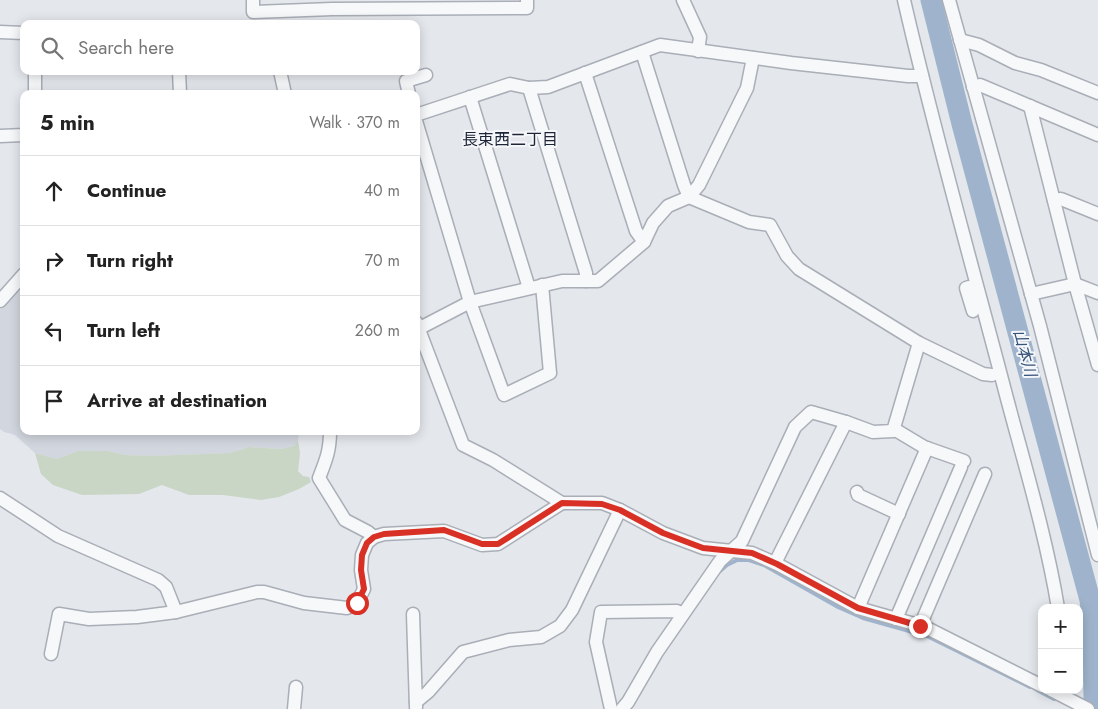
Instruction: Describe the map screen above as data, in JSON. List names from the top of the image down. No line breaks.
{"districts":["長束西二丁目"],"water":["山本川"],"page":{"search":"Search here","heading":["5 min","Walk · 370 m"],"list":[["Continue","40 m"],["Turn right","70 m"],["Turn left","260 m"],"Arrive at destination"],"map_buttons":["+","−"]}}
